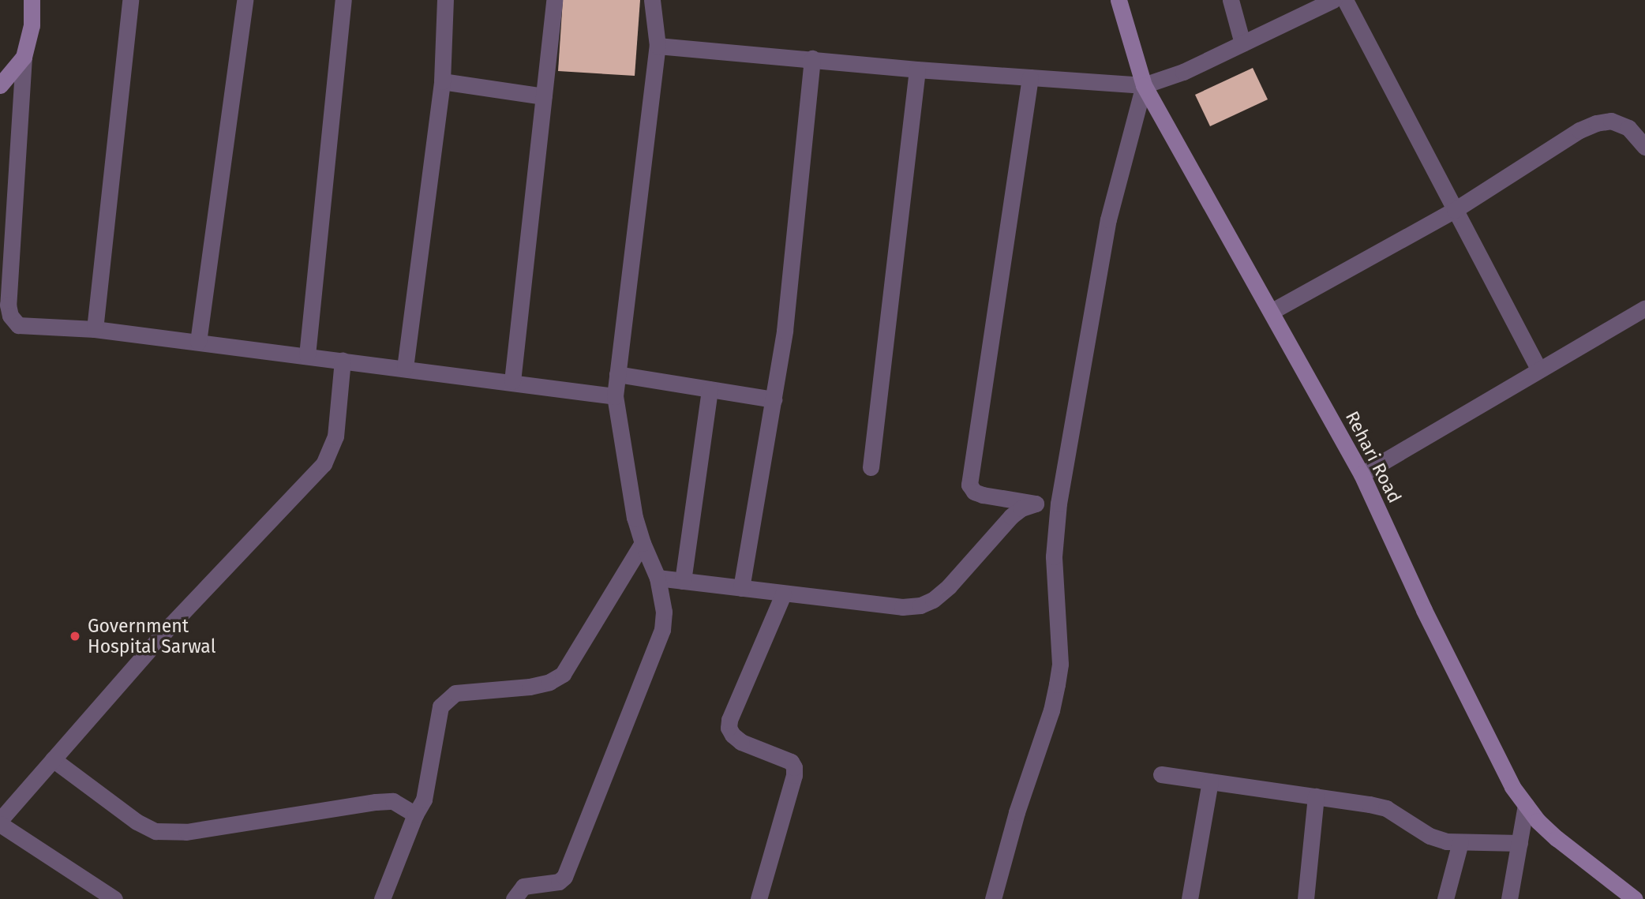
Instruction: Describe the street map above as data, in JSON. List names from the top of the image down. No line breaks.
{"streets":{"main road":["Rehari Road"]},"places":["Government Hospital Sarwal"]}
